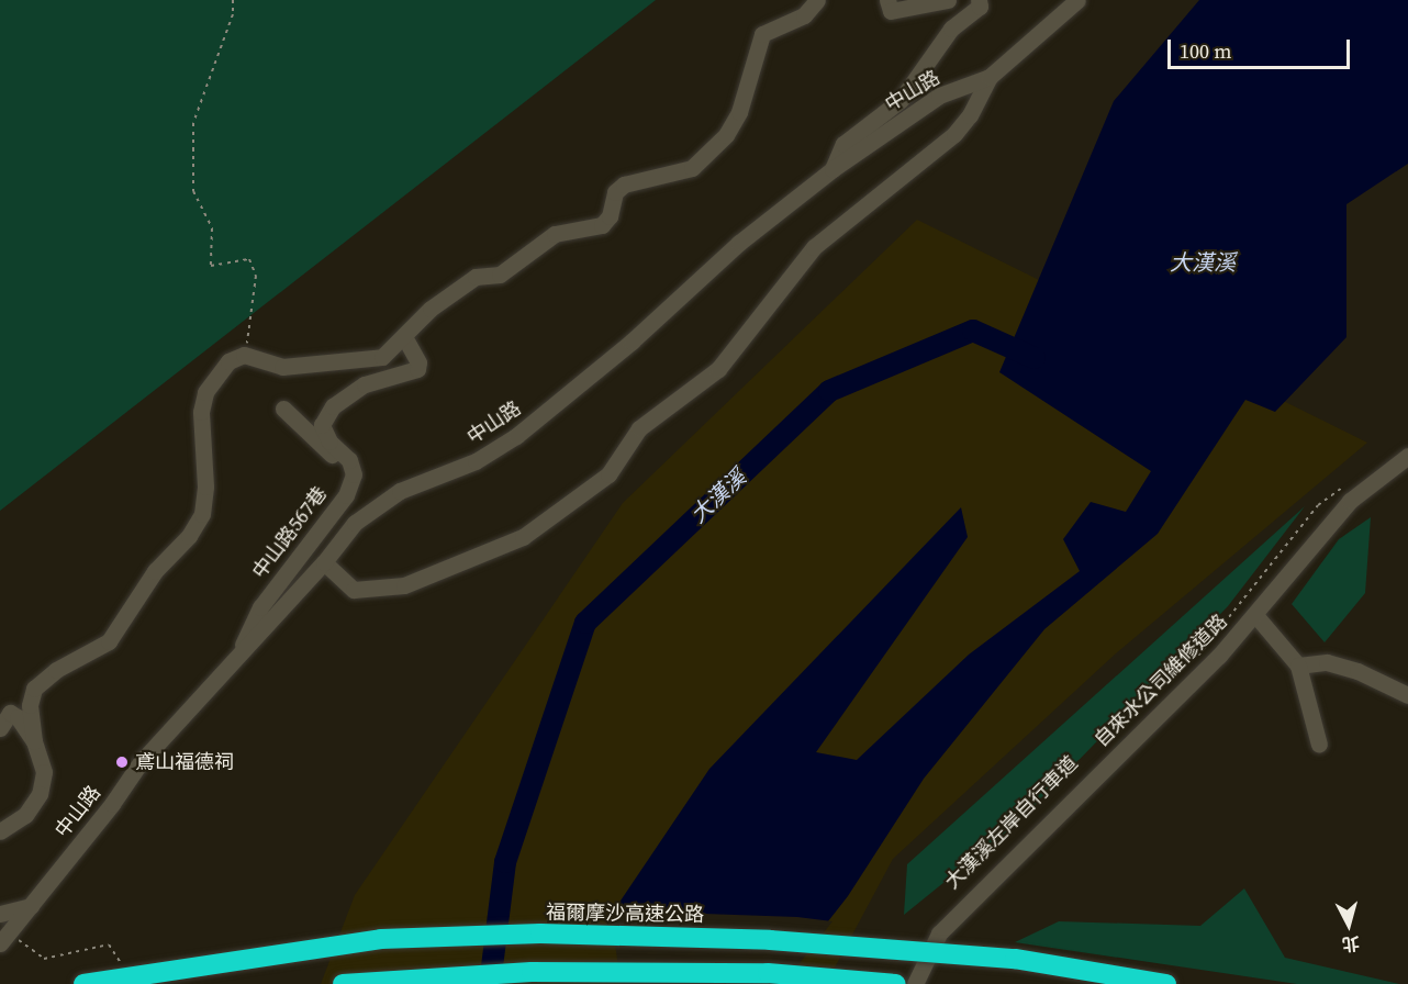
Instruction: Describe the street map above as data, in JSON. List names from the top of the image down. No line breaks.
{"streets":{"highway":["福爾摩沙高速公路"],"street":["中山路","中山路567巷","自來水公司維修道路"]},"crossings":[["中山路","中山路567巷"]],"water":["大漢溪"],"places":["鳶山福德祠"],"scale_bar":"100 m","north":"bottom"}
